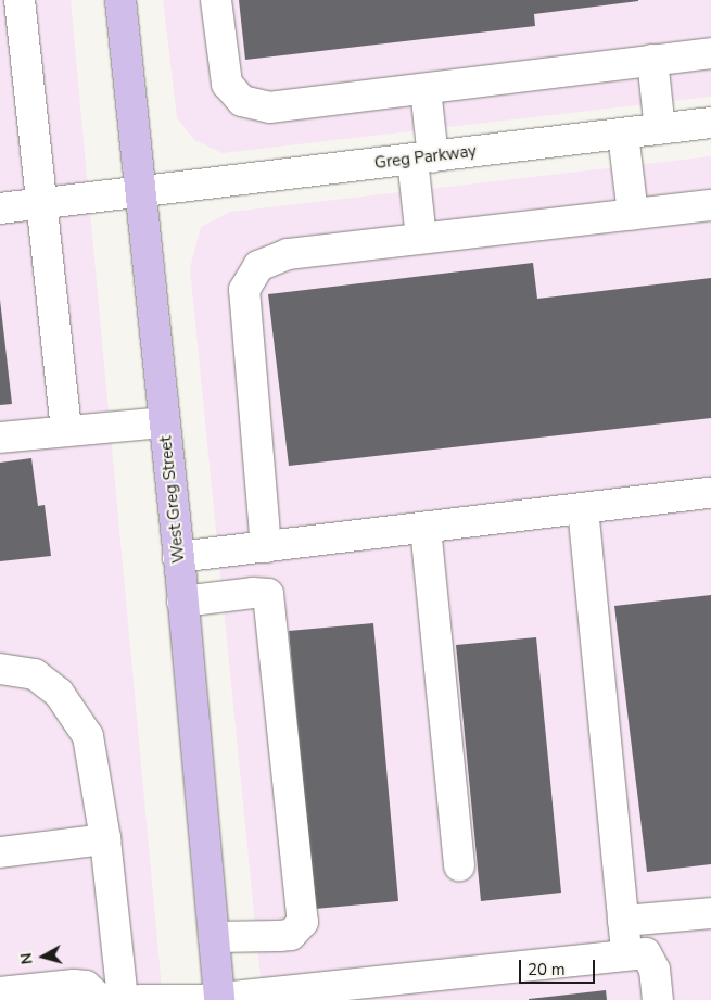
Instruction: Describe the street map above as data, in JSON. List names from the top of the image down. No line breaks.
{"streets":{"main road":["West Greg Street"],"street":["Greg Parkway"]},"crossings":[["Greg Parkway","West Greg Street"]],"scale_bar":"20 m","north":"left"}
